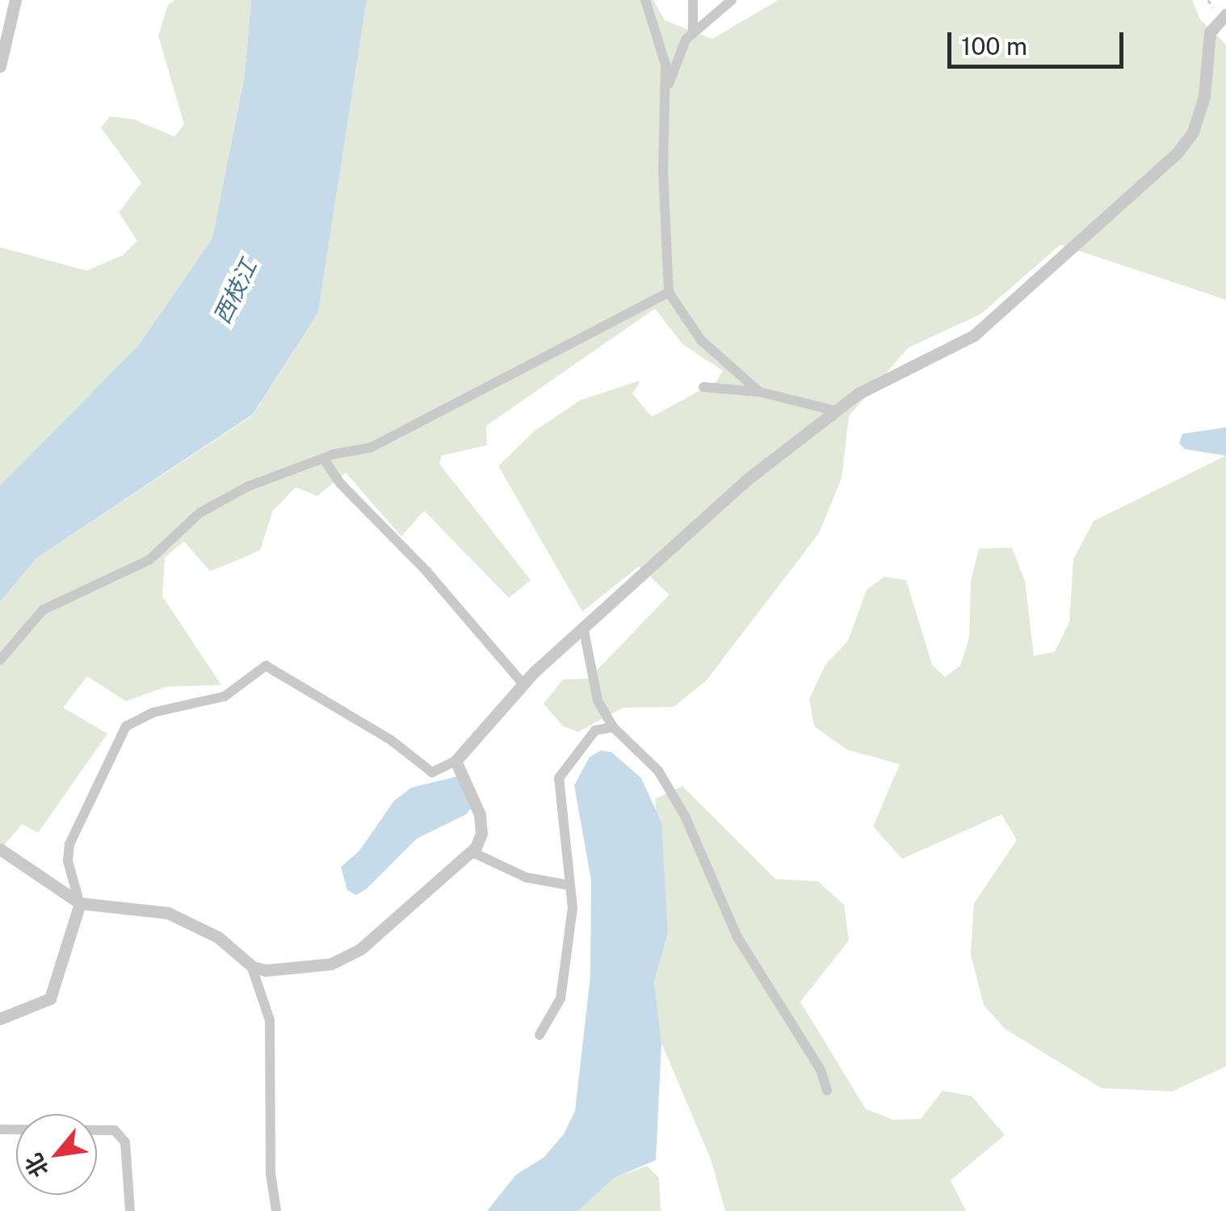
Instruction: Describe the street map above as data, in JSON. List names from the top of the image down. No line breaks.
{"water":["西枝江"],"scale_bar":"100 m","north":"bottom left"}
